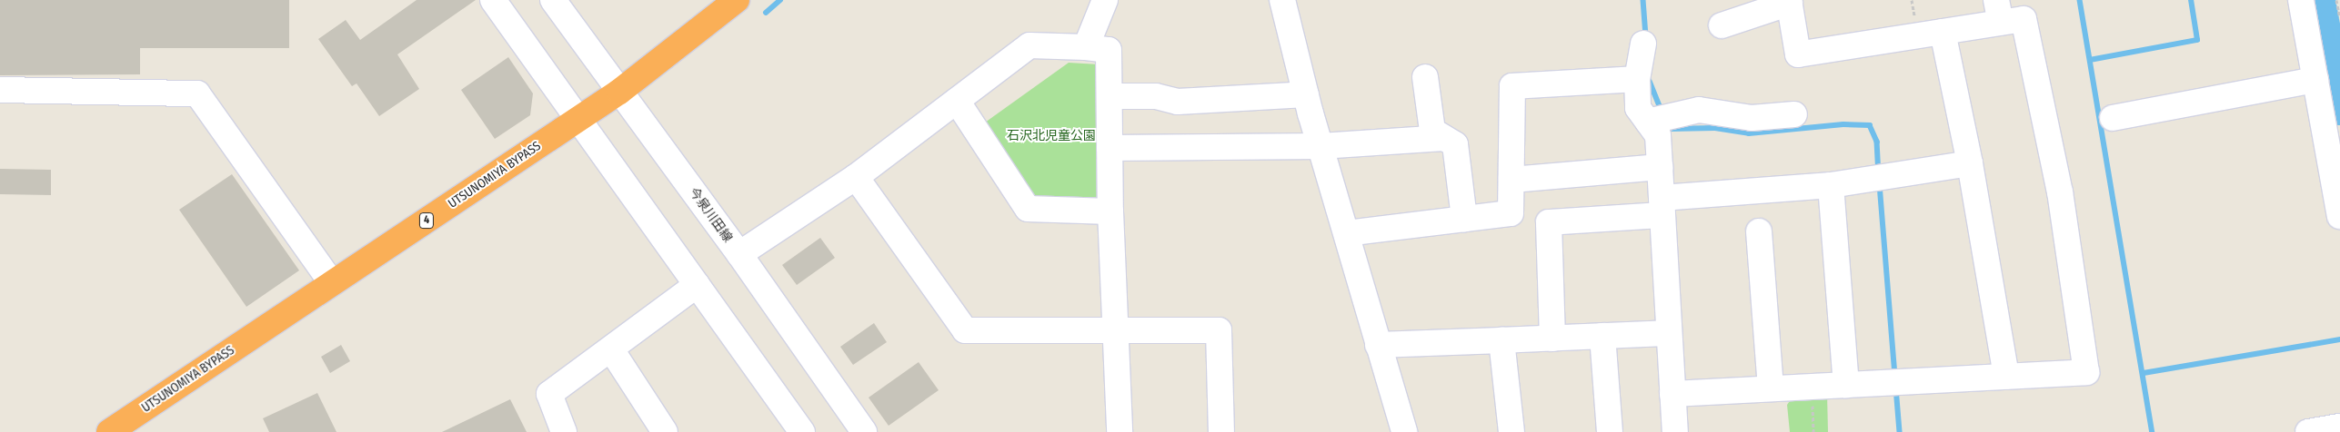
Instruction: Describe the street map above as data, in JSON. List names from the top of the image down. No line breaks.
{"streets":{"highway":["UTSUNOMIYA BYPASS","4"],"street":["今泉川田線"]},"crossings":[["UTSUNOMIYA BYPASS","今泉川田線"]],"parks":["石沢北児童公園"]}
